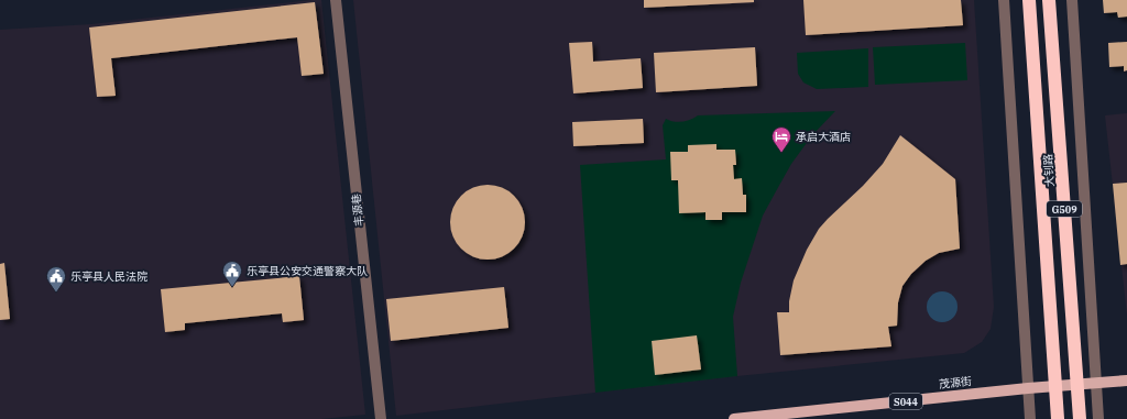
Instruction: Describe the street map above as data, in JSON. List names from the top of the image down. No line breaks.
{"streets":{"highway":["大钊路","G509"],"main road":["茂源街","S044"],"street":["丰源巷"]},"crossings":[["大钊路","茂源街"]],"places":{"hotel":["承启大酒店"],"public building":["乐亭县公安交通警察大队","乐亭县人民法院"]}}
